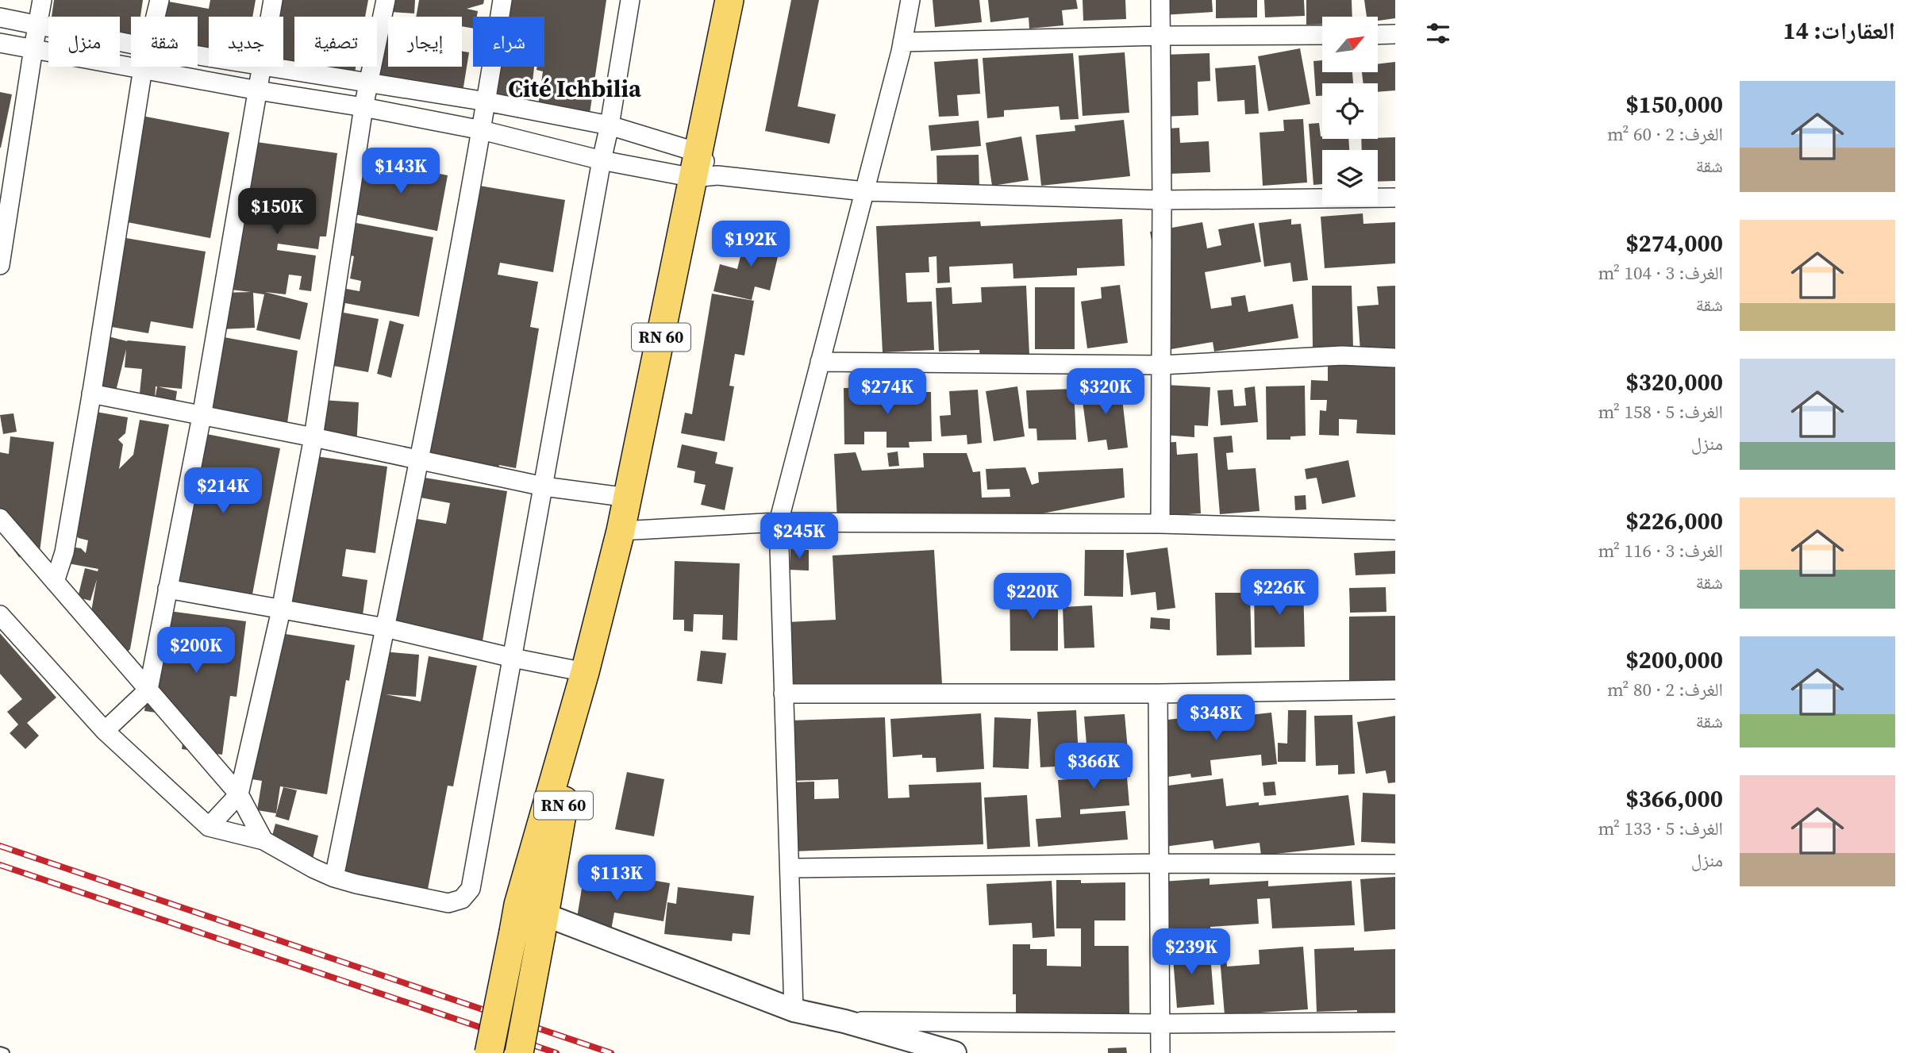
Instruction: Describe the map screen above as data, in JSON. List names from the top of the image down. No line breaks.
{"streets":{"main road":["RN 60"]},"districts":["Cité Ichbilia"],"north":"top right","page":{"heading":"العقارات: 14","chip":["شراء","إيجار","تصفية","جديد","شقة","منزل"],"list":[{"name":"$150,000","note":"الغرف: 2 · 60 m² · شقة"},{"name":"$274,000","note":"الغرف: 3 · 104 m² · شقة"},{"name":"$320,000","note":"الغرف: 5 · 158 m² · منزل"},{"name":"$226,000","note":"الغرف: 3 · 116 m² · شقة"},{"name":"$200,000","note":"الغرف: 2 · 80 m² · شقة"},{"name":"$366,000","note":"الغرف: 5 · 133 m² · منزل"}],"price":["$143K","$150K","$192K","$274K","$320K","$214K","$245K","$226K","$220K","$200K","$348K","$366K","$113K","$239K"]}}
